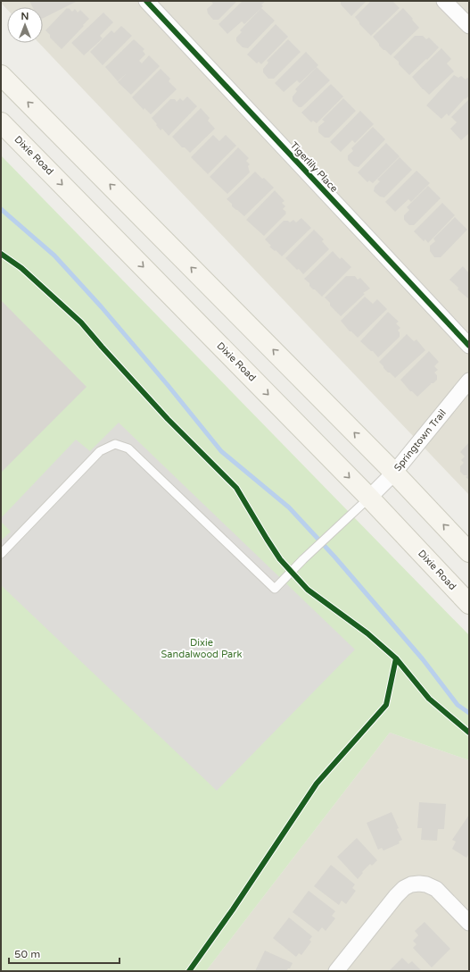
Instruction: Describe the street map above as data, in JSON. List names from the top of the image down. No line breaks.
{"streets":{"main road":["Dixie Road"],"street":["Tigerlily Place","Springtown Trail"]},"crossings":[["Dixie Road","Springtown Trail"]],"parks":["Dixie Sandalwood Park"],"scale_bar":"50 m","north":"top"}
